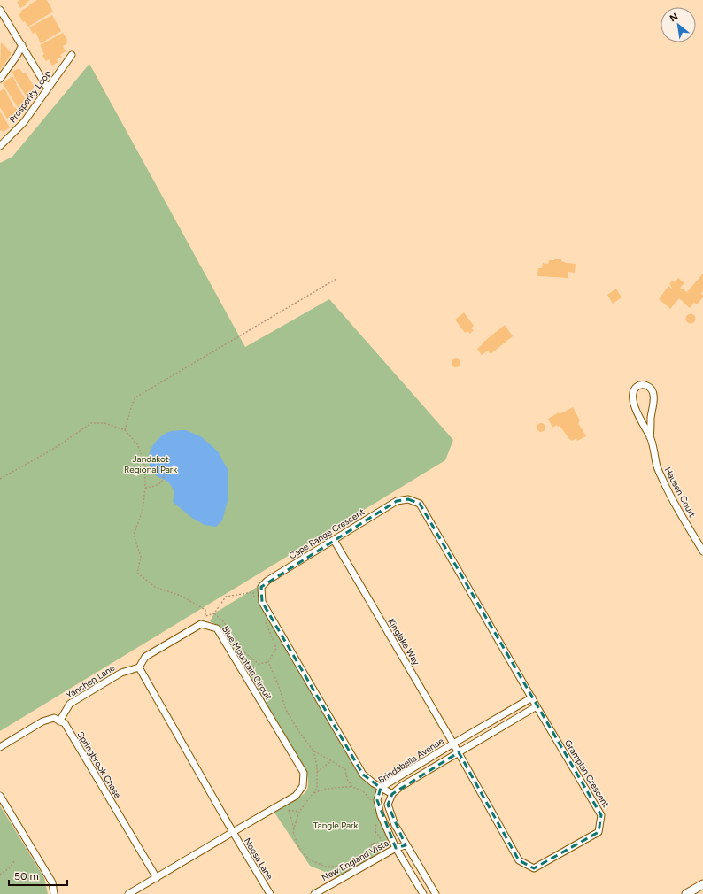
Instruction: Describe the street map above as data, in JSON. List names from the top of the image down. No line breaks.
{"streets":{"street":["Prosperity Loop","Hausen Court","Cape Range Crescent","Kinglake Way","Blue Mountain Circuit","Yanchep Lane","Brindabella Avenue","Springbrook Chase","Grampian Crescent","Noosa Lane","New England Vista"]},"crossings":[["Cape Range Crescent","Kinglake Way"],["Cape Range Crescent","Brindabella Avenue"],["Cape Range Crescent","Grampian Crescent"],["Kinglake Way","Brindabella Avenue"],["Kinglake Way","Grampian Crescent"],["Blue Mountain Circuit","Yanchep Lane"],["Blue Mountain Circuit","Springbrook Chase"],["Blue Mountain Circuit","Noosa Lane"],["Yanchep Lane","Springbrook Chase"],["Brindabella Avenue","Grampian Crescent"],["Brindabella Avenue","New England Vista"]],"parks":["Jandakot Regional Park","Tangle Park"],"scale_bar":"50 m","north":"top left"}
